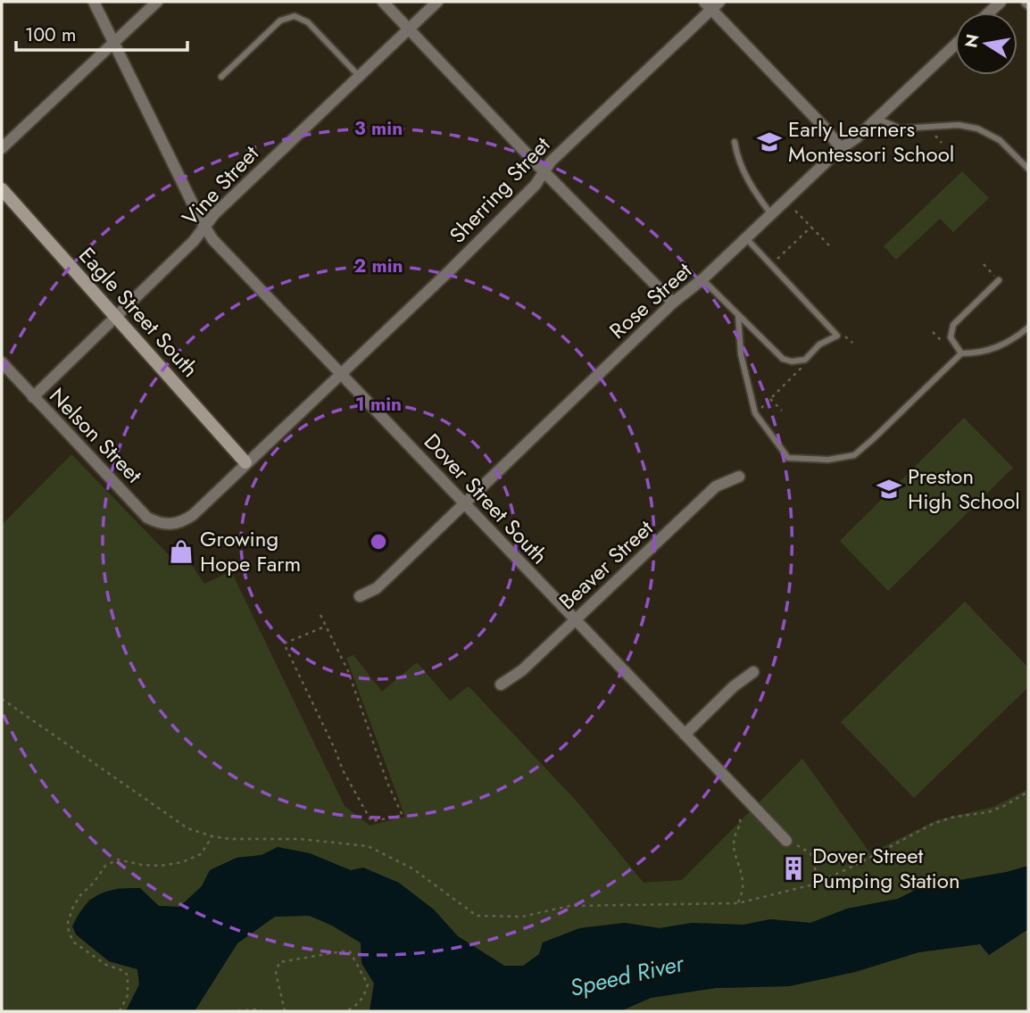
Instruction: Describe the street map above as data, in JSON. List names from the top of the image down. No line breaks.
{"streets":{"street":["Vine Street","Sherring Street","Rose Street","Eagle Street South","Nelson Street","Dover Street South","Beaver Street"]},"crossings":[["Vine Street","Eagle Street South"],["Vine Street","Nelson Street"],["Vine Street","Dover Street South"],["Sherring Street","Eagle Street South"],["Sherring Street","Nelson Street"],["Sherring Street","Dover Street South"],["Rose Street","Dover Street South"],["Dover Street South","Beaver Street"]],"water":["Speed River"],"places":{"school or university":["Early Learners Montessori School","Preston High School"],"shop":["Growing Hope Farm"],"building":["Dover Street Pumping Station"]},"scale_bar":"100 m","north":"left","rings":["3 min","2 min","1 min"]}
